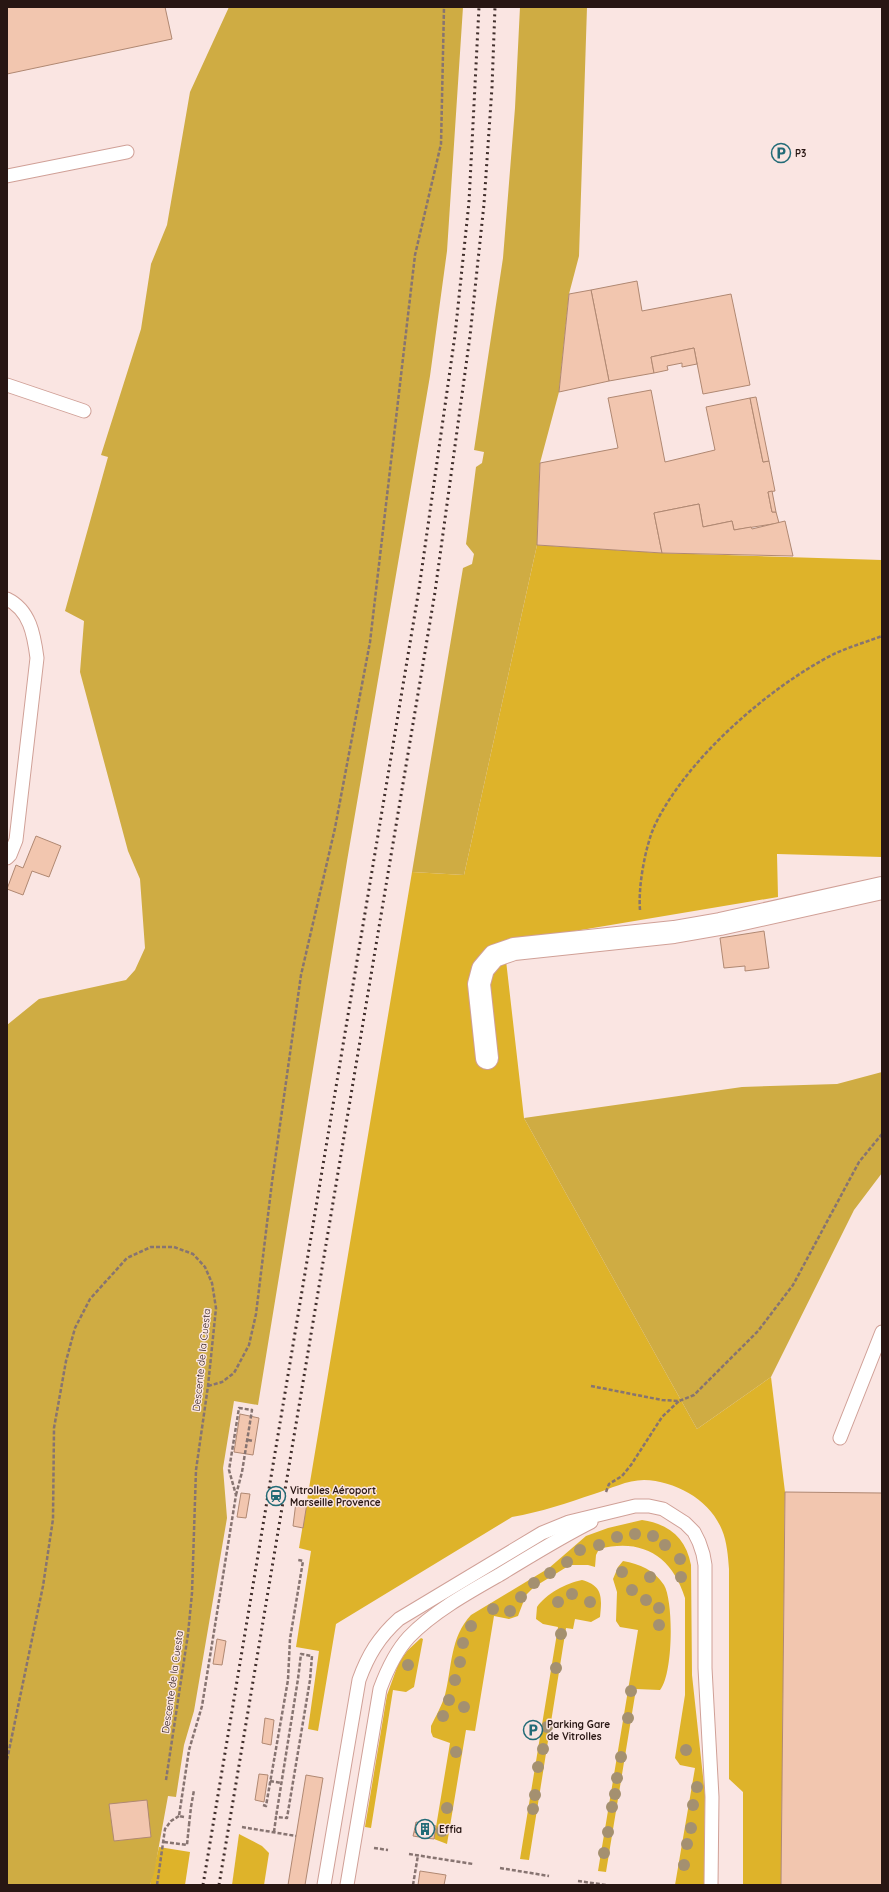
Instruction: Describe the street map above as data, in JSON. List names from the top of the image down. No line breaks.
{"streets":{"path":["Descente de la Cuesta"]},"places":{"parking":["P3","Parking Gare de Vitrolles"],"station":["Vitrolles Aéroport Marseille Provence"],"building":["Effia"]}}
